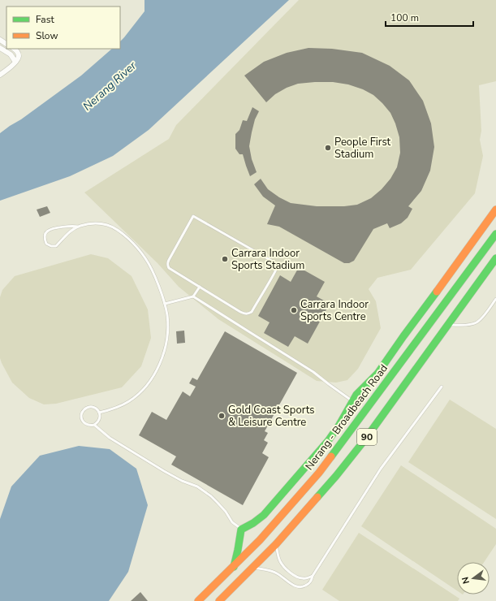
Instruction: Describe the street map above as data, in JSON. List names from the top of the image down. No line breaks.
{"streets":{"main road":["Nerang - Broadbeach Road","90"]},"water":["Nerang River"],"places":["People First Stadium","Carrara Indoor Sports Stadium","Carrara Indoor Sports Centre","Gold Coast Sports & Leisure Centre"],"legend":["Fast","Slow"],"scale_bar":"100 m","north":"left"}
